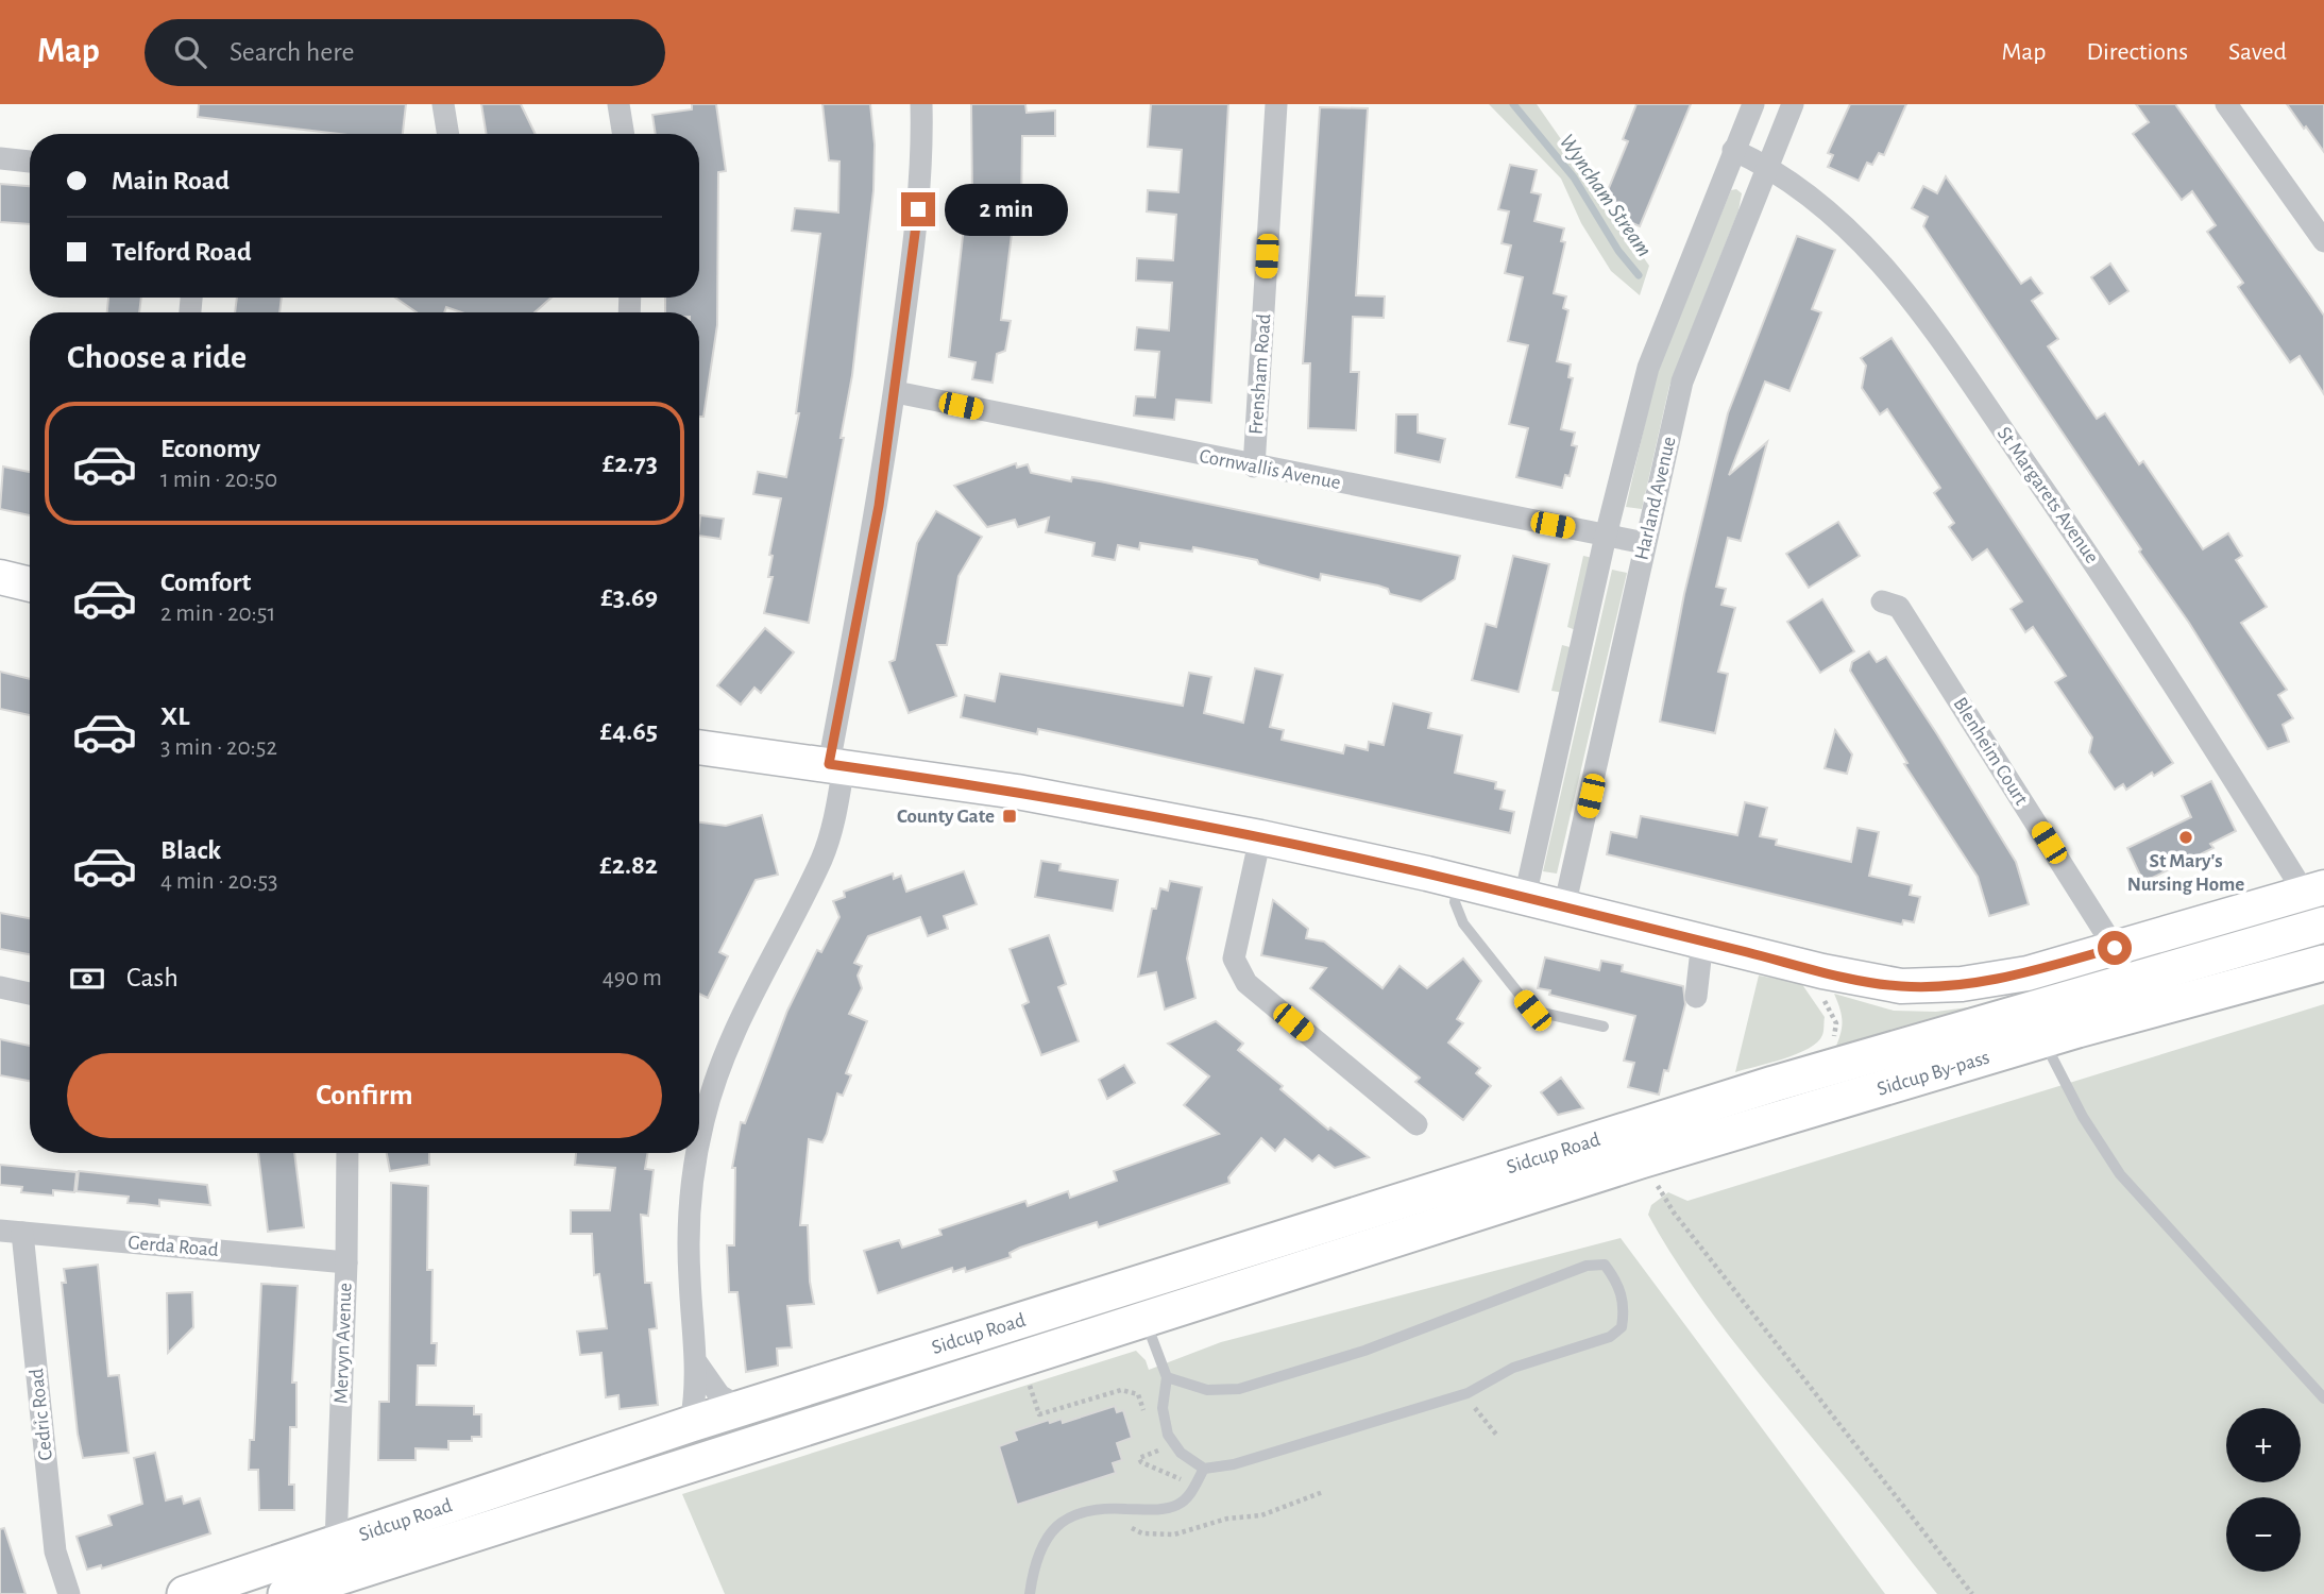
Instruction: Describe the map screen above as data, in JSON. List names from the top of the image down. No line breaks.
{"streets":{"highway":["Sidcup By-pass","Sidcup Road"],"street":["Frensham Road","Cornwallis Avenue","St Margarets Avenue","Harland Avenue","Blenheim Court","Gerda Road","Mervyn Avenue","Cedric Road"]},"crossings":[["Frensham Road","Cornwallis Avenue"],["Cornwallis Avenue","Harland Avenue"],["St Margarets Avenue","Harland Avenue"],["Sidcup By-pass","Sidcup Road"],["Sidcup Road","Mervyn Avenue"],["Gerda Road","Mervyn Avenue"],["Gerda Road","Cedric Road"]],"water":["Wyncham Stream"],"places":{"transit":["County Gate"],"other":["St Mary's Nursing Home"]},"page":{"header":"Map","search":"Search here","nav":["Map","Directions","Saved"],"banner":["Main Road","Telford Road"],"bubble":"2 min","heading":"Choose a ride","list":[{"name":"Economy","note":"1 min · 20:50","value":"£2.73"},{"name":"Comfort","note":"2 min · 20:51","value":"£3.69"},{"name":"XL","note":"3 min · 20:52","value":"£4.65"},{"name":"Black","note":"4 min · 20:53","value":"£2.82"}],"pay":["Cash","490 m"],"buttons":"Confirm","map_buttons":["+","−"]}}
